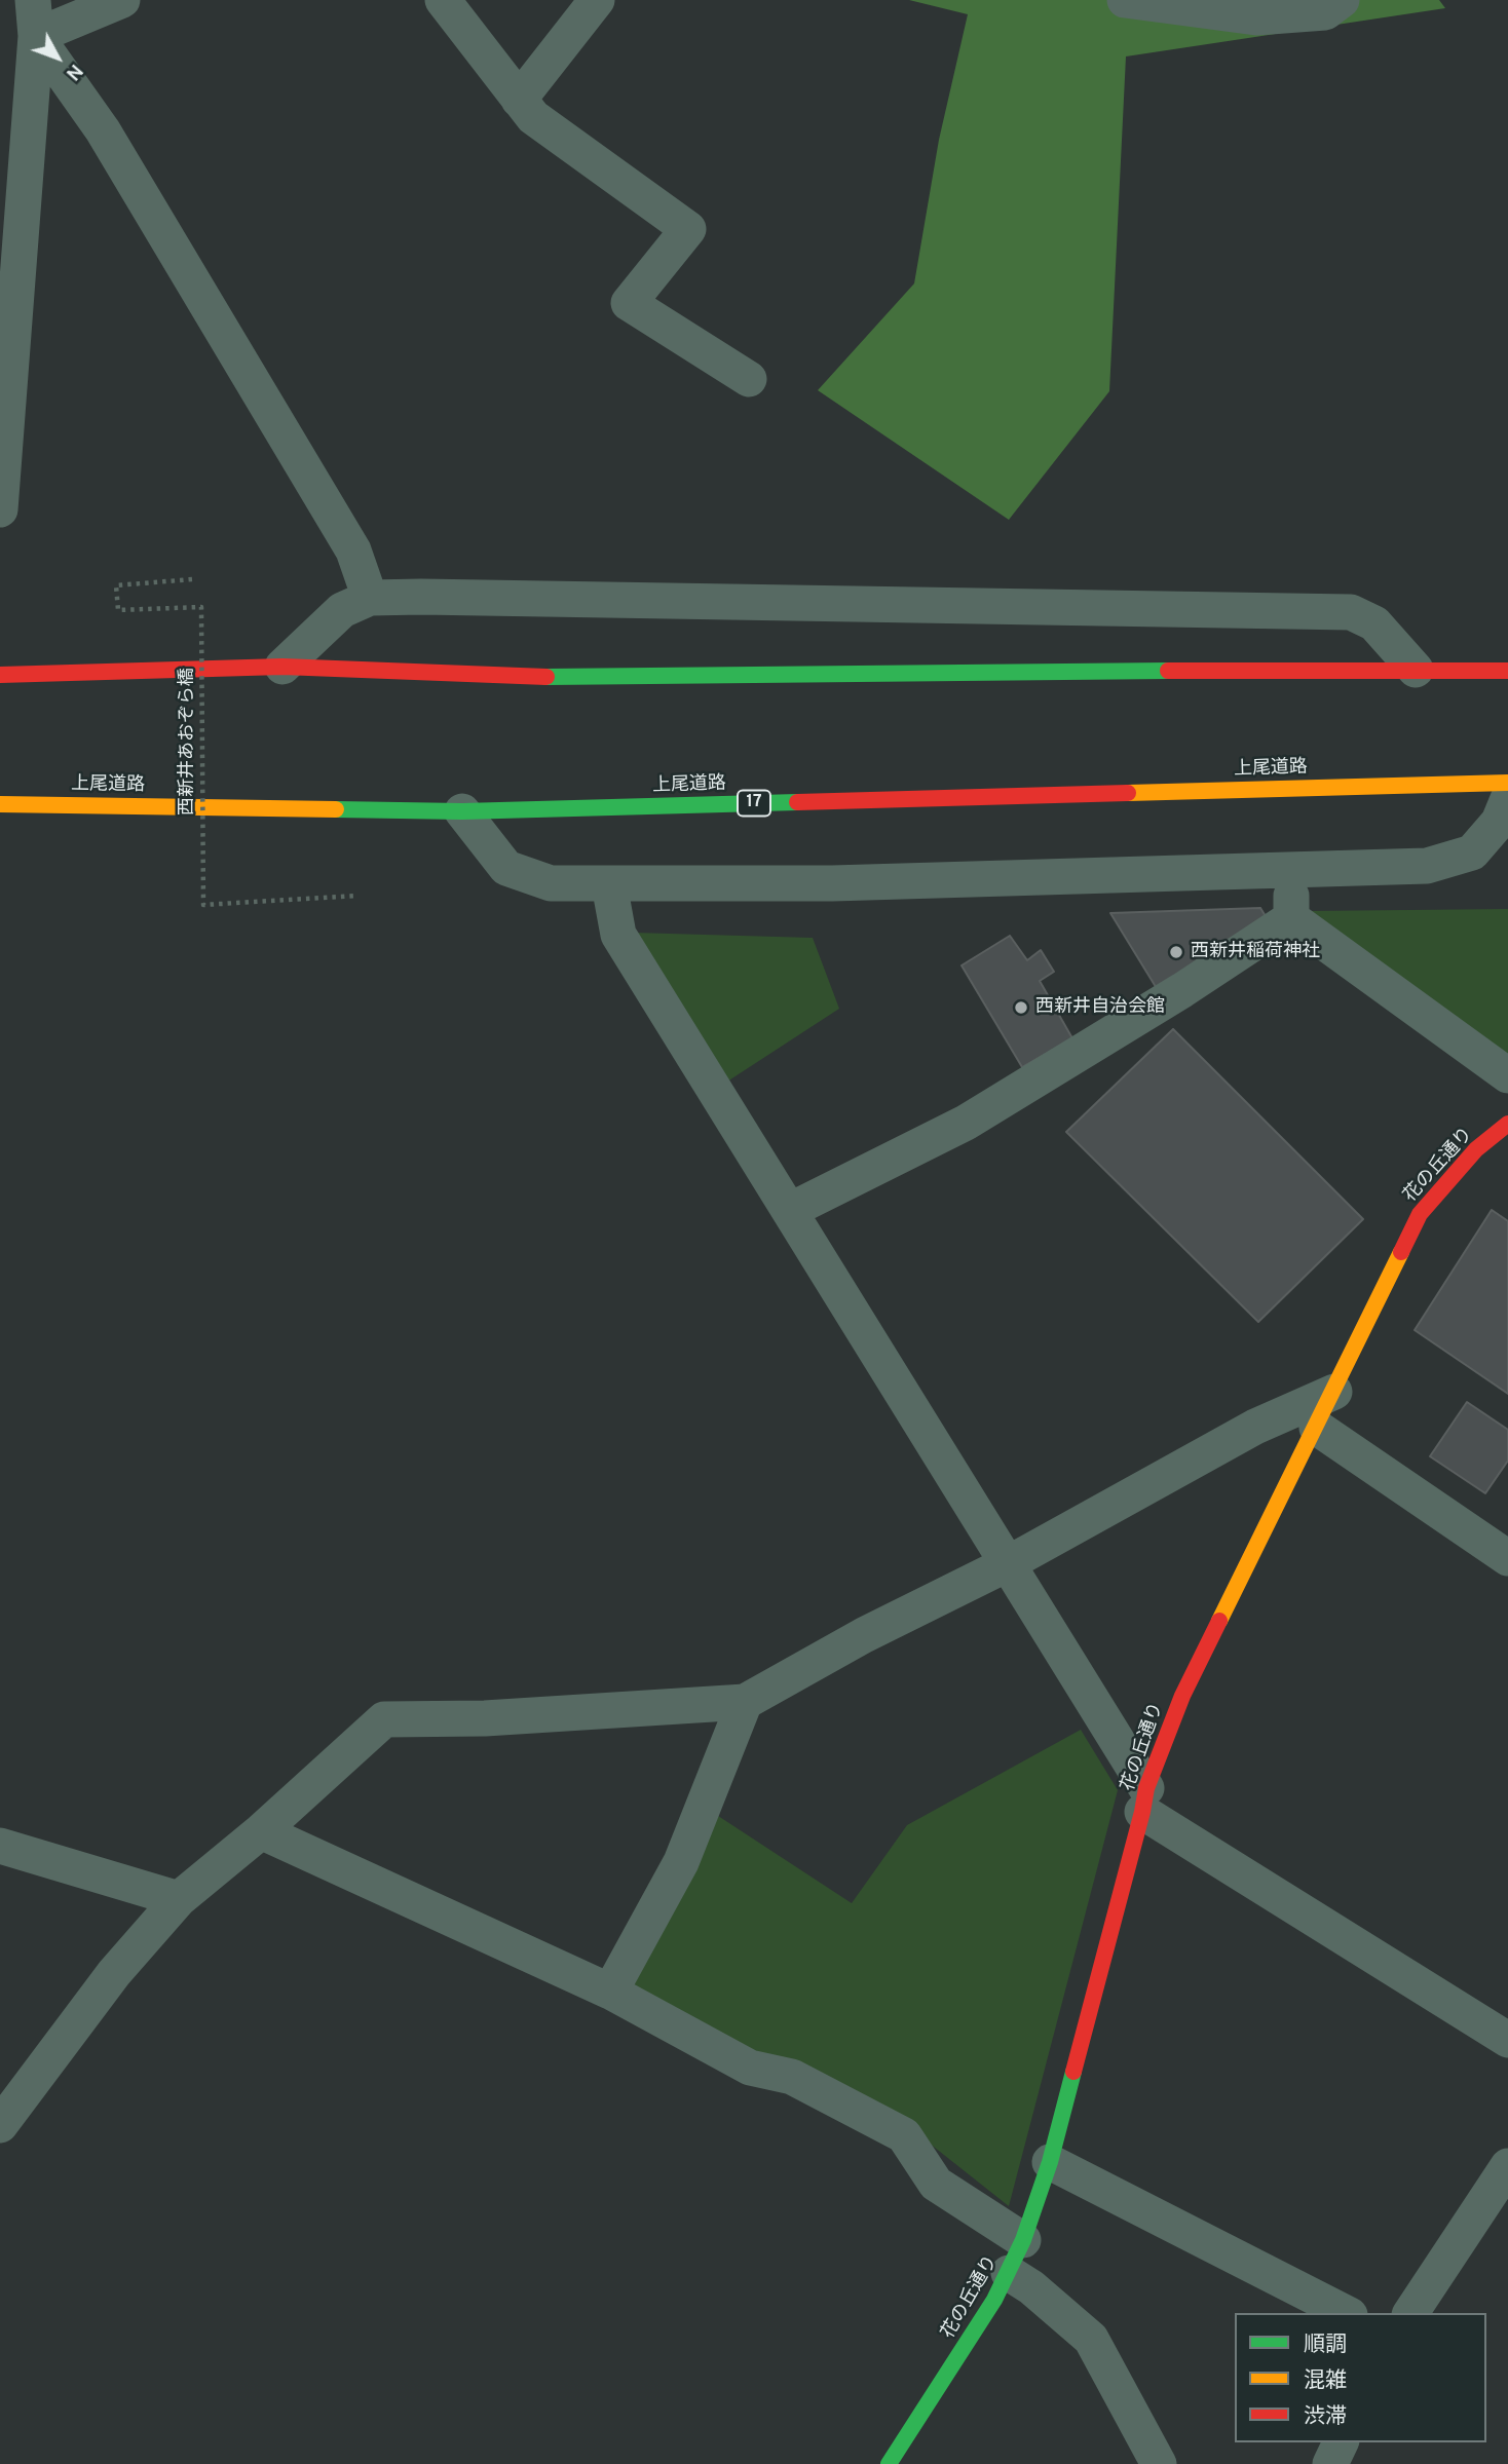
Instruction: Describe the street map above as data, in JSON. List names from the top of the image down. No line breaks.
{"streets":{"main road":["上尾道路","17","花の丘通り"],"path":["西新井あおぞら橋"]},"places":["西新井稲荷神社","西新井自治会館"],"legend":["順調","混雑","渋滞"],"north":"bottom right"}
